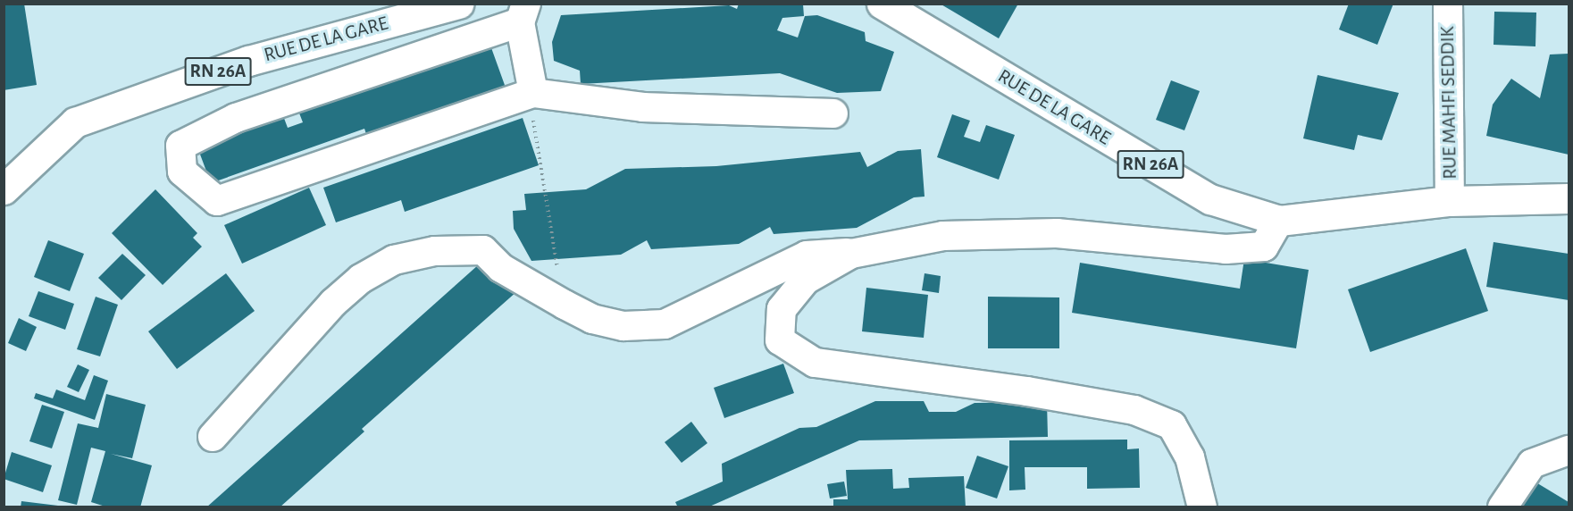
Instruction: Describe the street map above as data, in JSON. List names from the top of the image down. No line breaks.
{"streets":{"main road":["RUE DE LA GARE","RN 26A"],"street":["RUE MAHFI SEDDIK"]},"crossings":[["RUE DE LA GARE","RN 26A"],["RUE DE LA GARE","RUE MAHFI SEDDIK"],["RN 26A","RUE MAHFI SEDDIK"]]}
